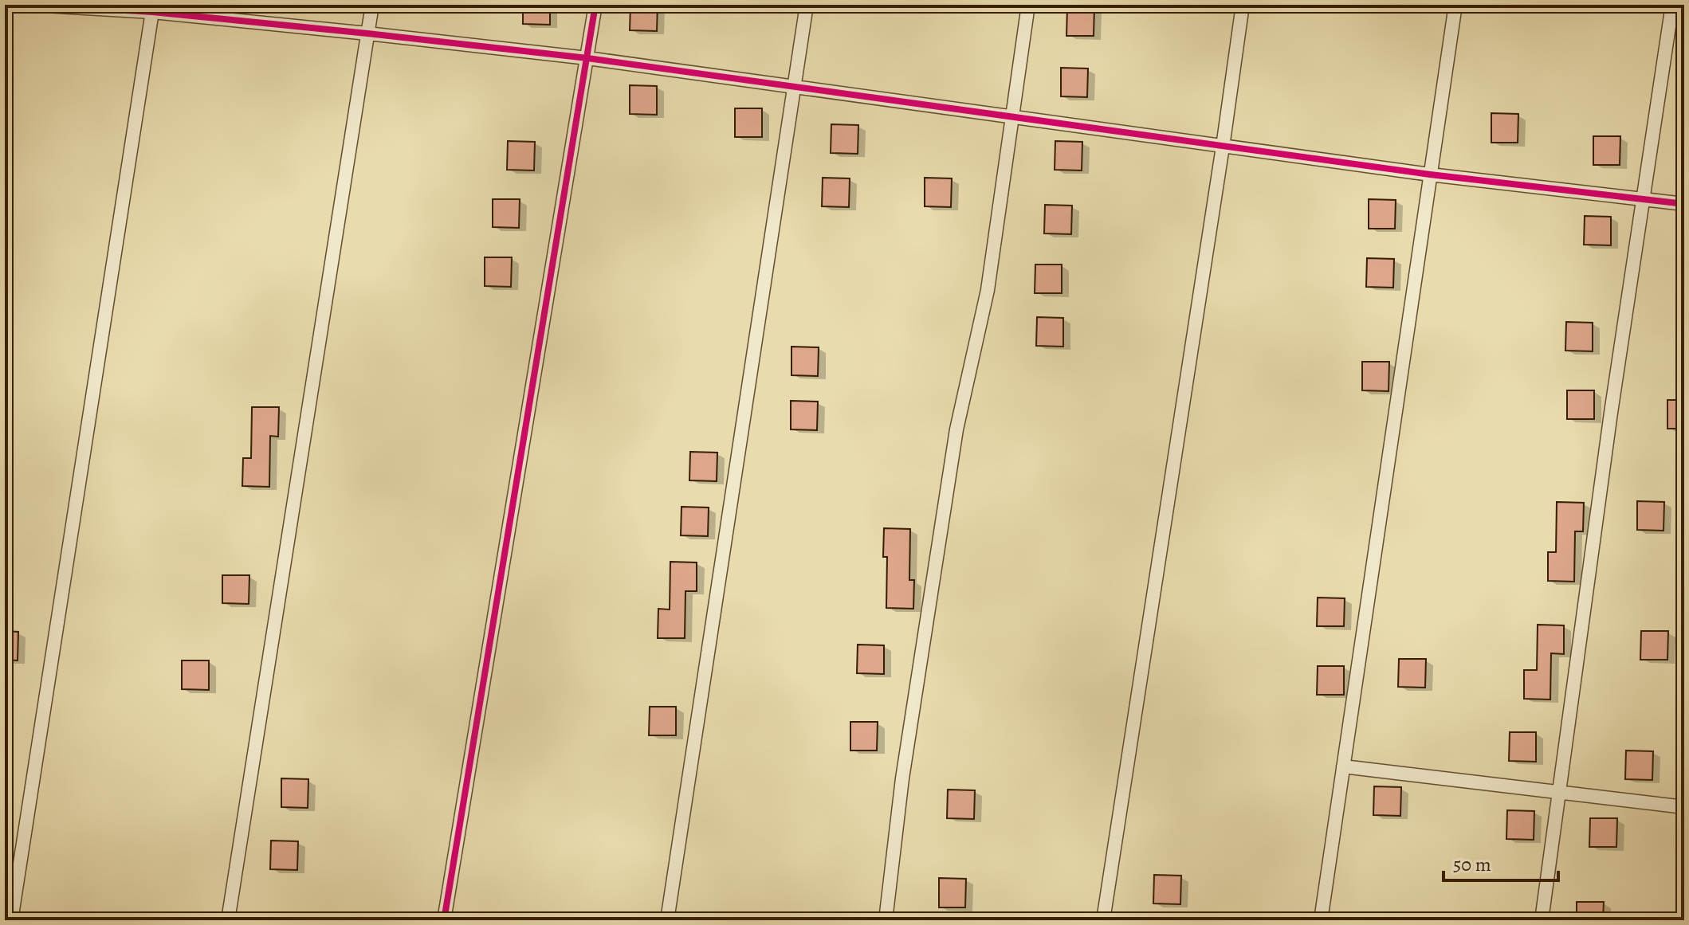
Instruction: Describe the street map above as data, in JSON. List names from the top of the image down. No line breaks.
{"scale_bar":"50 m"}
